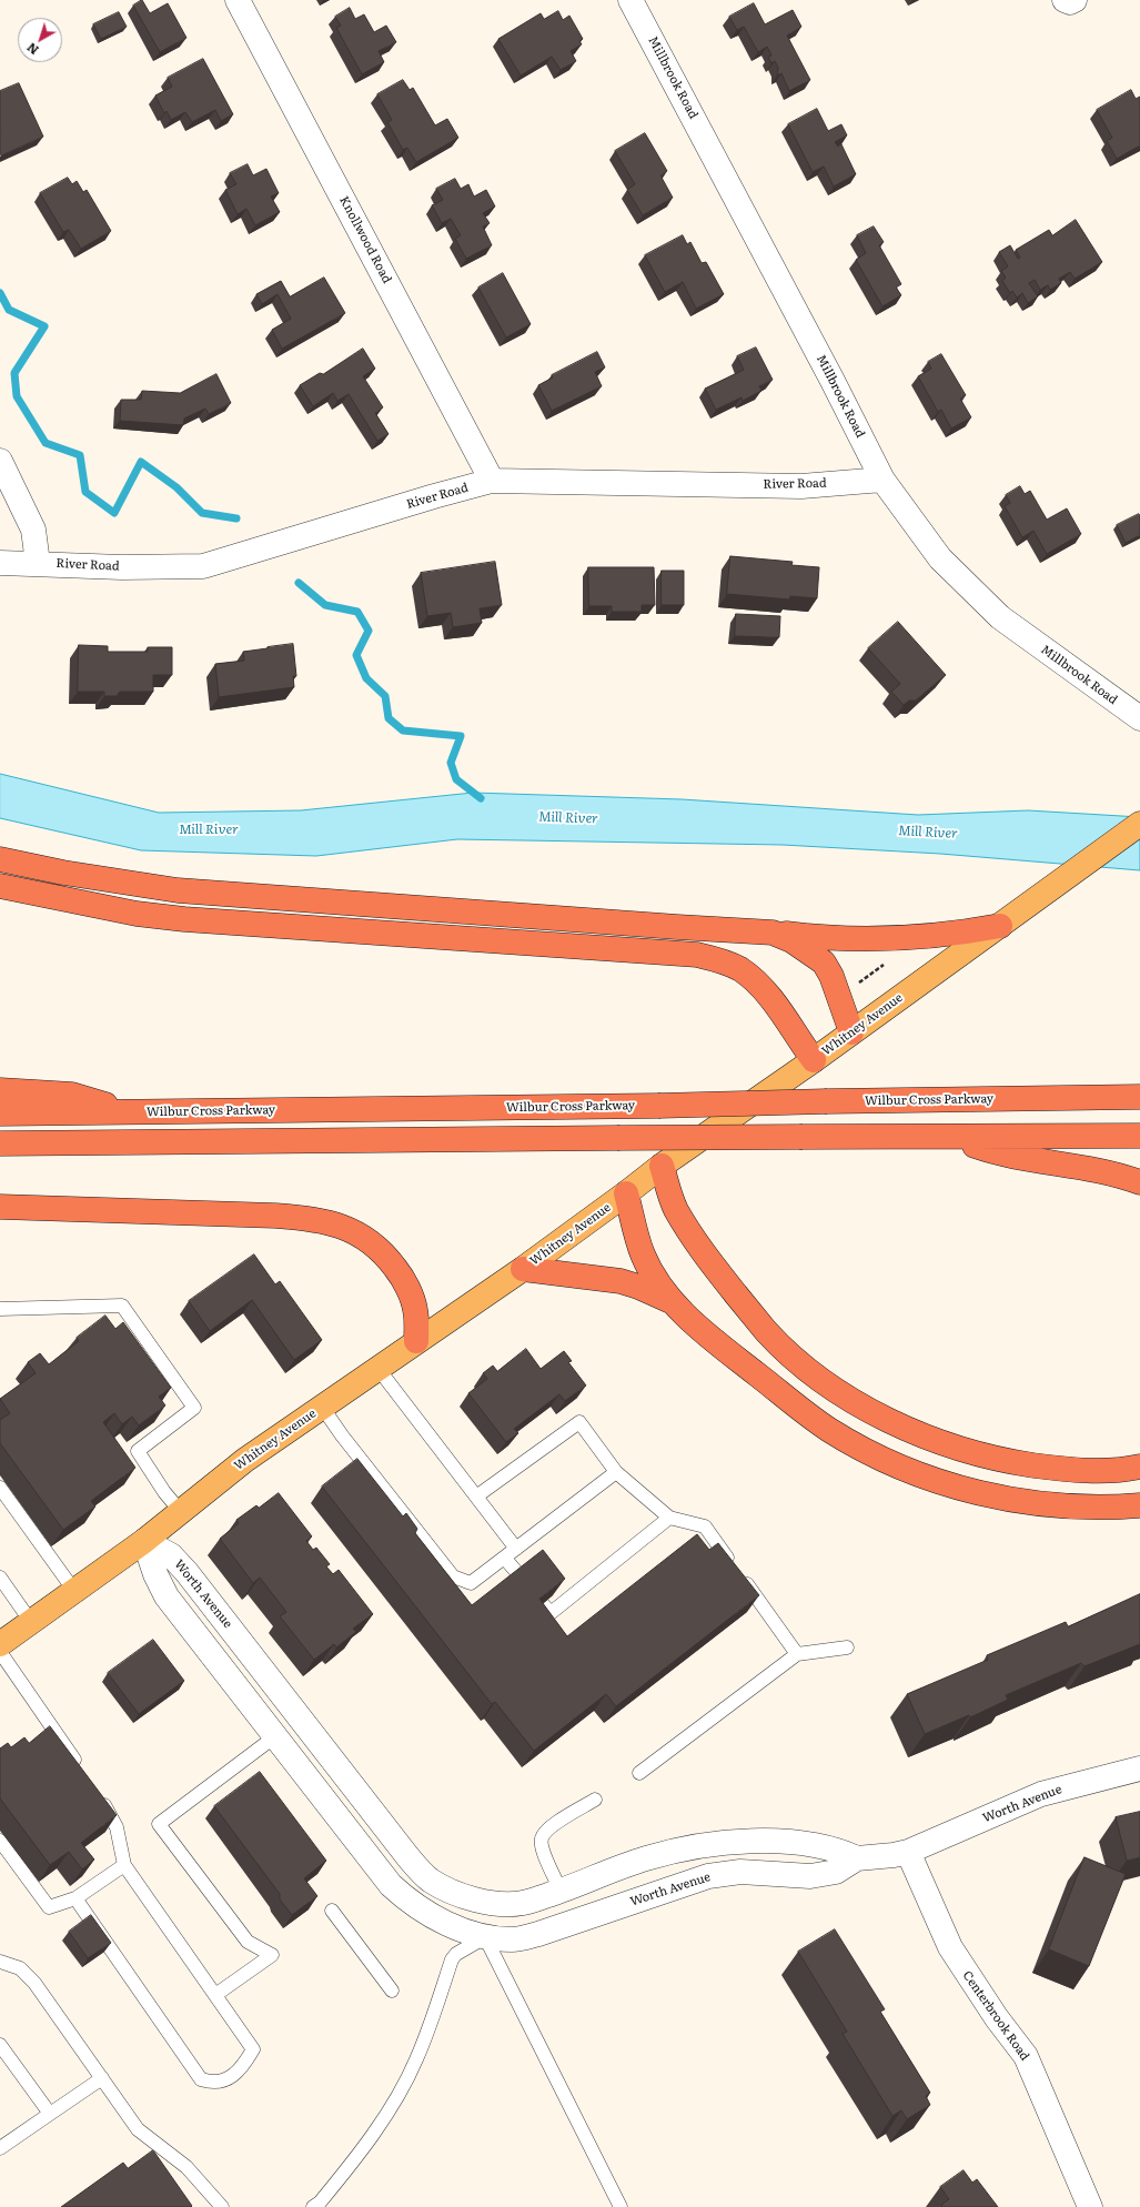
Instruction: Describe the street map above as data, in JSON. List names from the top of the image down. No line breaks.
{"streets":{"highway":["Wilbur Cross Parkway"],"main road":["Whitney Avenue"],"street":["Millbrook Road","Knollwood Road","River Road","Worth Avenue","Centerbrook Road"]},"crossings":[["Millbrook Road","River Road"],["Knollwood Road","River Road"],["Whitney Avenue","Worth Avenue"],["Worth Avenue","Centerbrook Road"]],"water":["Mill River"],"north":"bottom left"}
